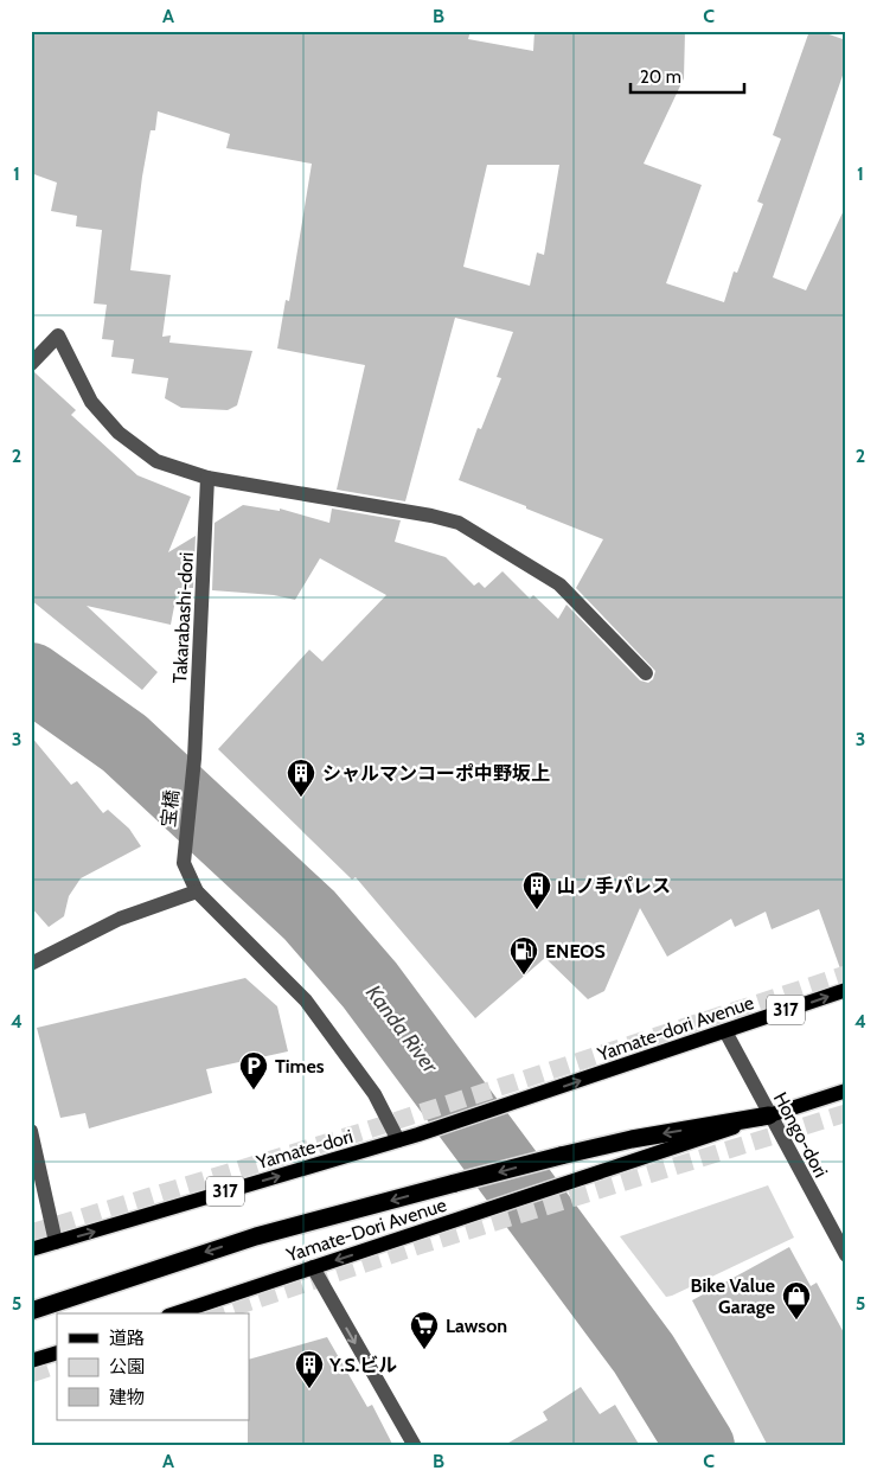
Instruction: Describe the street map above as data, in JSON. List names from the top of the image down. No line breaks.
{"streets":{"main road":["317","Yamate-dori Avenue","Yamate-dori","Yamate-Dori Avenue"],"street":["Takarabashi-dori","宝橋","Hongo-dori"]},"crossings":[["Takarabashi-dori","宝橋"],["Yamate-dori Avenue","Hongo-dori"],["Yamate-dori Avenue","Yamate-dori"],["Hongo-dori","Yamate-Dori Avenue"]],"one_way":["Yamate-dori Avenue","Yamate-dori","Yamate-Dori Avenue"],"water":["Kanda River"],"places":{"building":["シャルマンコーポ中野坂上","山ノ手パレス","Y.S.ビル"],"fuel station":["ENEOS"],"parking":["Times"],"shop":["Bike Value Garage"],"supermarket":["Lawson"]},"legend":["道路","公園","建物"],"scale_bar":"20 m","grid":{"columns":["A","B","C"],"rows":["1","2","3","4","5"]}}
